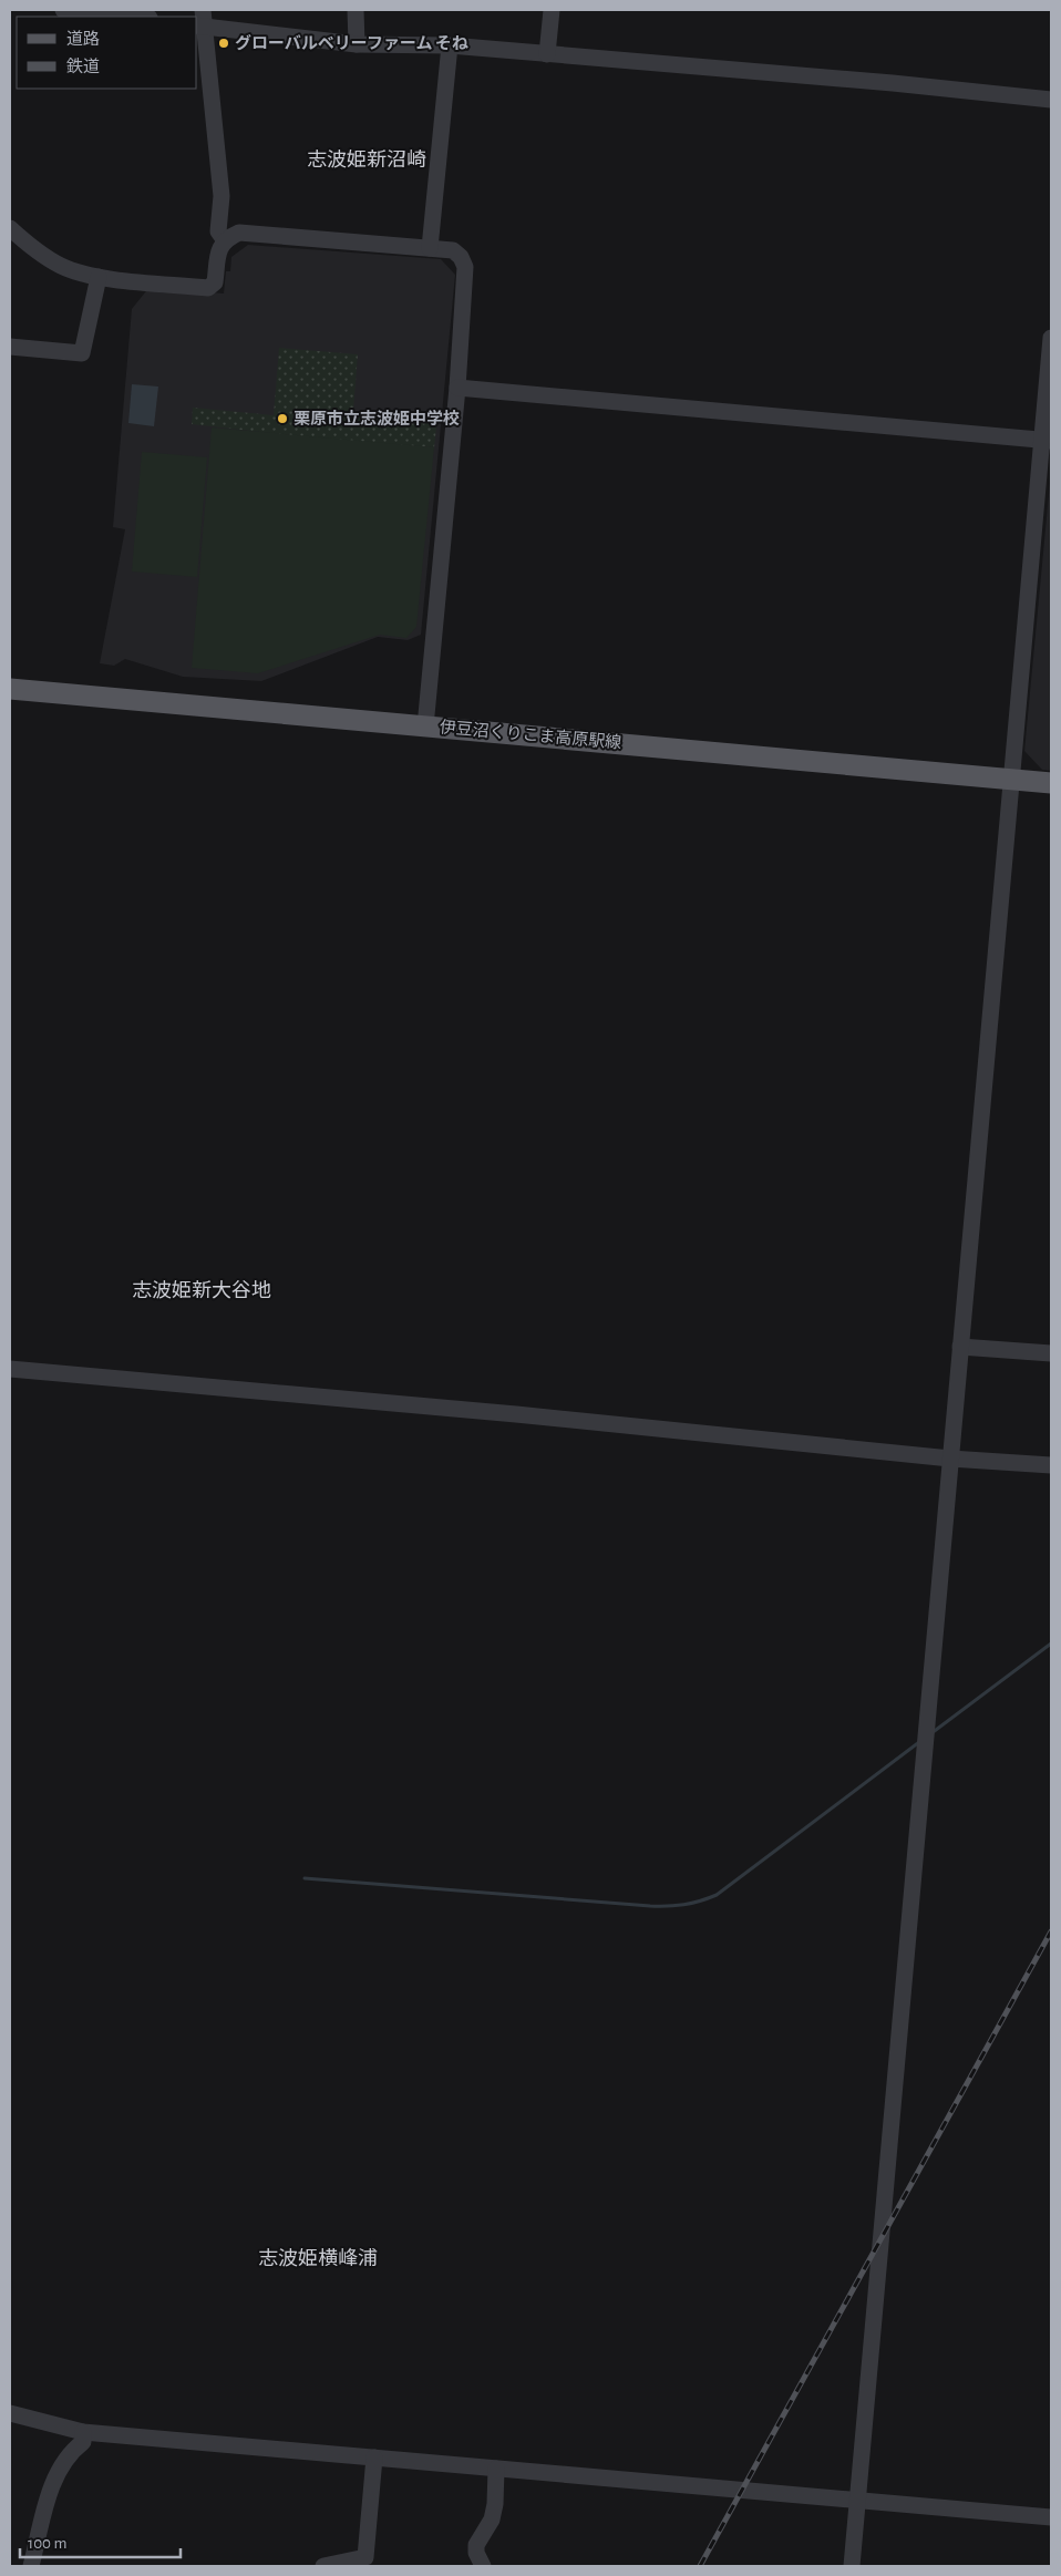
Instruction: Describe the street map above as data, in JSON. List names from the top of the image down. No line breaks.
{"streets":{"main road":["伊豆沼くりこま高原駅線"]},"districts":["志波姫新沼崎","志波姫新大谷地","志波姫横峰浦"],"places":["グローバルベリーファーム そね","栗原市立志波姫中学校"],"legend":["道路","鉄道"],"scale_bar":"100 m"}
